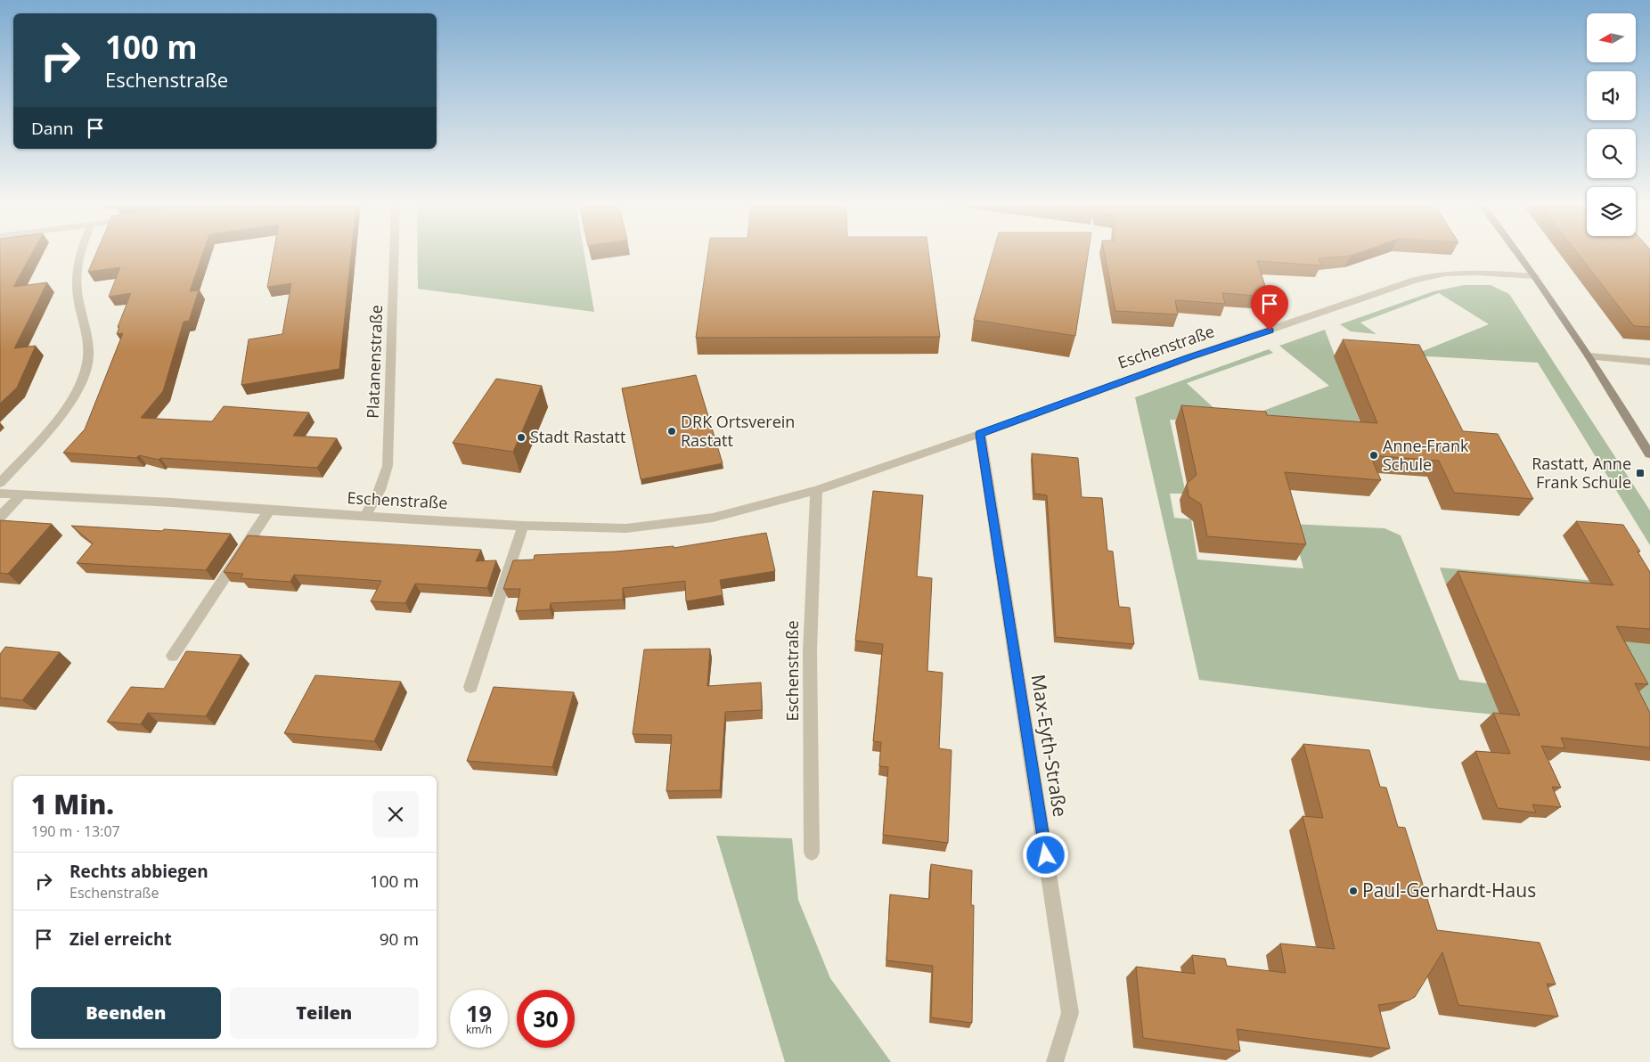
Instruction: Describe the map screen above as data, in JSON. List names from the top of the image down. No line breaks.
{"streets":{"street":["Eschenstraße","Platanenstraße","Max-Eyth-Straße"]},"crossings":[["Eschenstraße","Platanenstraße"],["Eschenstraße","Max-Eyth-Straße"]],"places":{"other":["DRK Ortsverein Rastatt","Stadt Rastatt","Anne-Frank Schule","Paul-Gerhardt-Haus"],"transit":["Rastatt, Anne Frank Schule"]},"north":"left","page":{"turn":["100 m","Eschenstraße"],"then":"Dann","heading":["1 Min.","190 m · 13:07"],"list":[{"name":"Rechts abbiegen","note":"Eschenstraße","value":"100 m"},{"name":"Ziel erreicht","value":"90 m"}],"buttons":["Beenden","Teilen"],"speed":"19 km/h","limit":"30"}}
